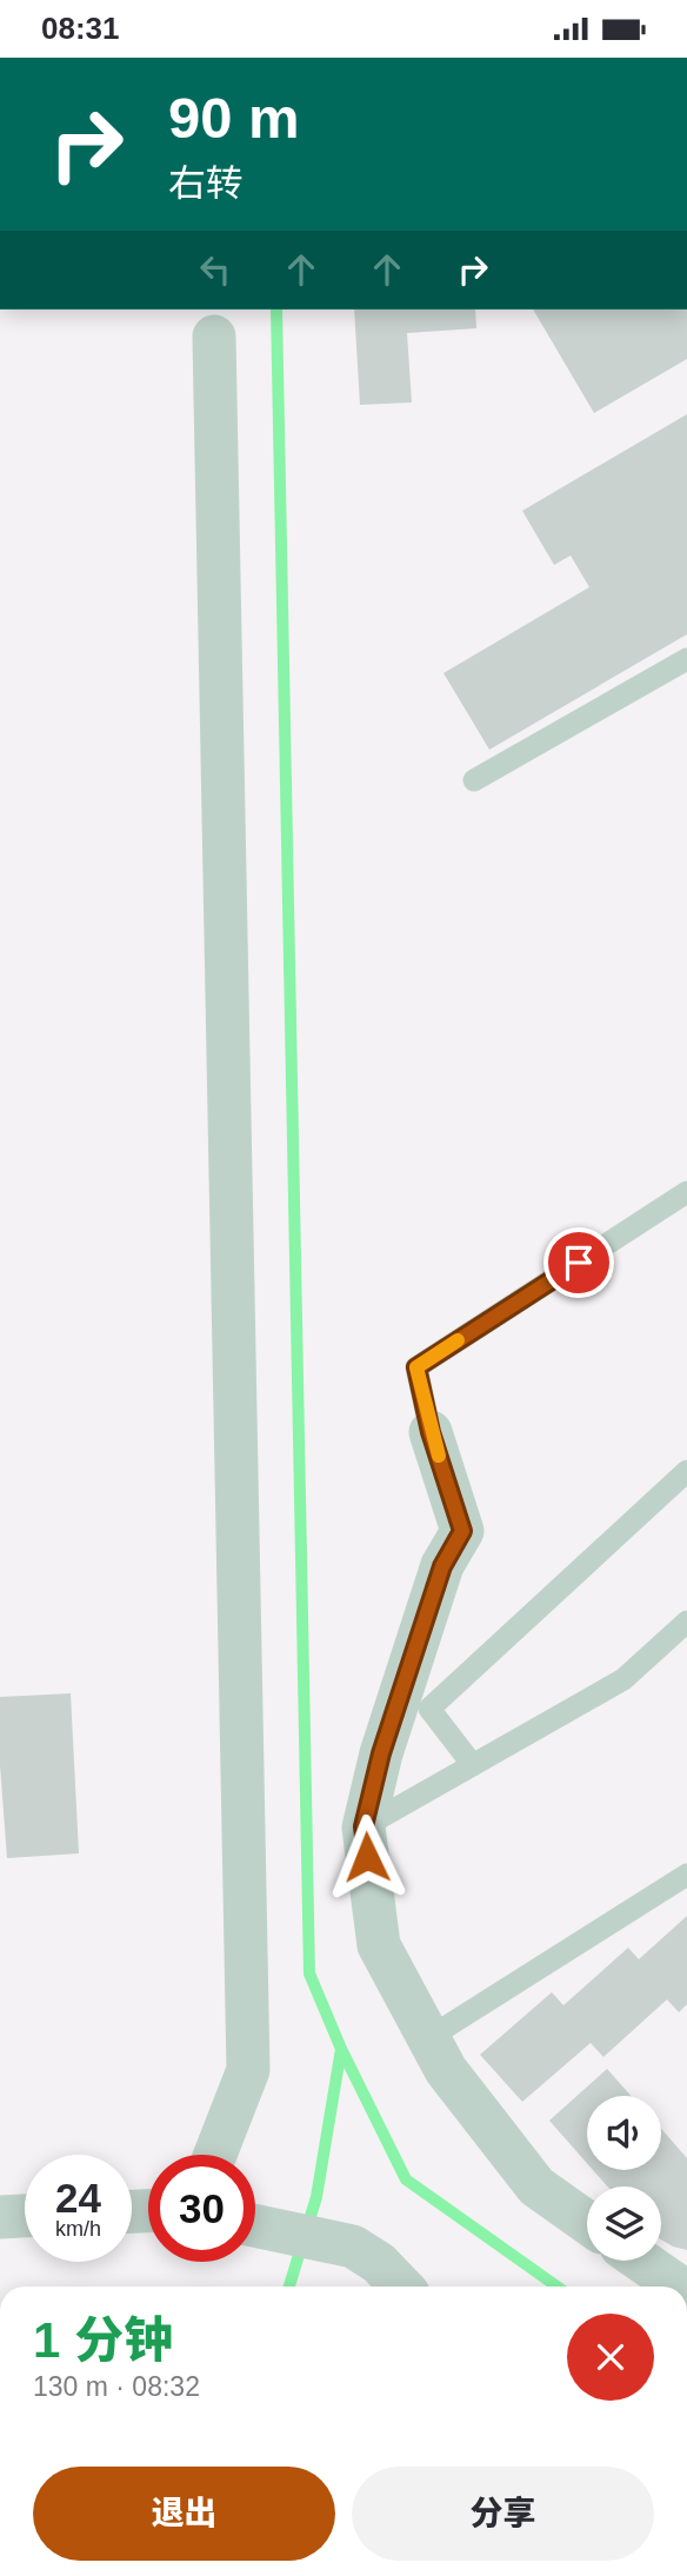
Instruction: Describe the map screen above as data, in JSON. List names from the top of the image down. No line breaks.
{"page":{"status":"08:31","turn":["90 m","右转"],"speed":"24 km/h","limit":"30","heading":["1 分钟","130 m · 08:32"],"buttons":["退出","分享"]}}
